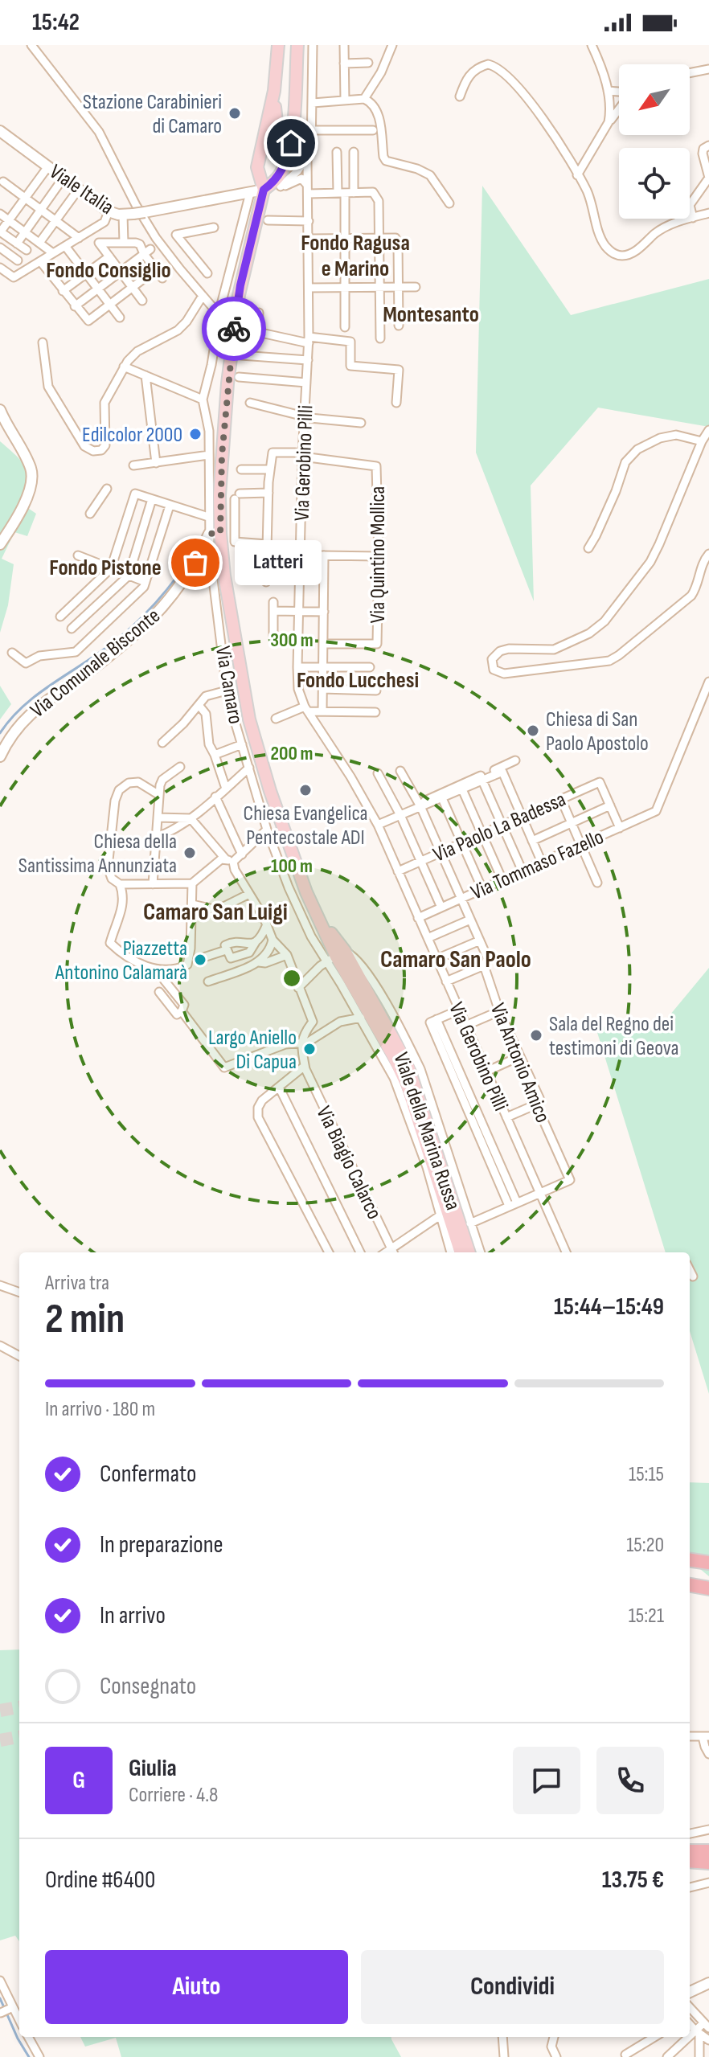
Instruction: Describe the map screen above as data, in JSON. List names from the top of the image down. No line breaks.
{"streets":{"main road":["Viale Italia","Via Comunale Bisconte","Viale della Marina Russa"],"street":["Via Gerobino Pilli","Via Quintino Mollica","Via Camaro","Via Paolo La Badessa","Via Tommaso Fazello","Via Antonio Amico","Via Biagio Calarco"]},"crossings":[["Viale Italia","Via Camaro"],["Viale Italia","Viale della Marina Russa"],["Via Gerobino Pilli","Via Quintino Mollica"],["Via Gerobino Pilli","Via Paolo La Badessa"],["Via Gerobino Pilli","Via Tommaso Fazello"],["Via Gerobino Pilli","Via Antonio Amico"],["Via Comunale Bisconte","Via Camaro"],["Via Comunale Bisconte","Viale della Marina Russa"],["Via Camaro","Viale della Marina Russa"],["Via Paolo La Badessa","Via Antonio Amico"],["Via Tommaso Fazello","Via Antonio Amico"]],"districts":["Fondo Ragusa e Marino","Fondo Consiglio","Montesanto","Fondo Pistone","Fondo Lucchesi","Camaro San Luigi","Camaro San Paolo"],"places":["Stazione Carabinieri di Camaro","Edilcolor 2000","Latteri","Chiesa di San Paolo Apostolo","Chiesa Evangelica Pentecostale ADI","Chiesa della Santissima Annunziata","Piazzetta Antonino Calamarà","Sala del Regno dei testimoni di Geova","Largo Aniello Di Capua"],"north":"bottom left","page":{"status":"15:42","bubble":"Latteri","heading":["2 min","Arriva tra","15:44–15:49"],"panel":["Giulia","Corriere · 4.8","Ordine #6400","13.75 €"],"bar":"In arrivo · 180 m","list":[["Confermato","15:15"],["In preparazione","15:20"],["In arrivo","15:21"],"Consegnato"],"round":"G","buttons":["Aiuto","Condividi"]},"rings":["300 m","200 m","100 m"]}
